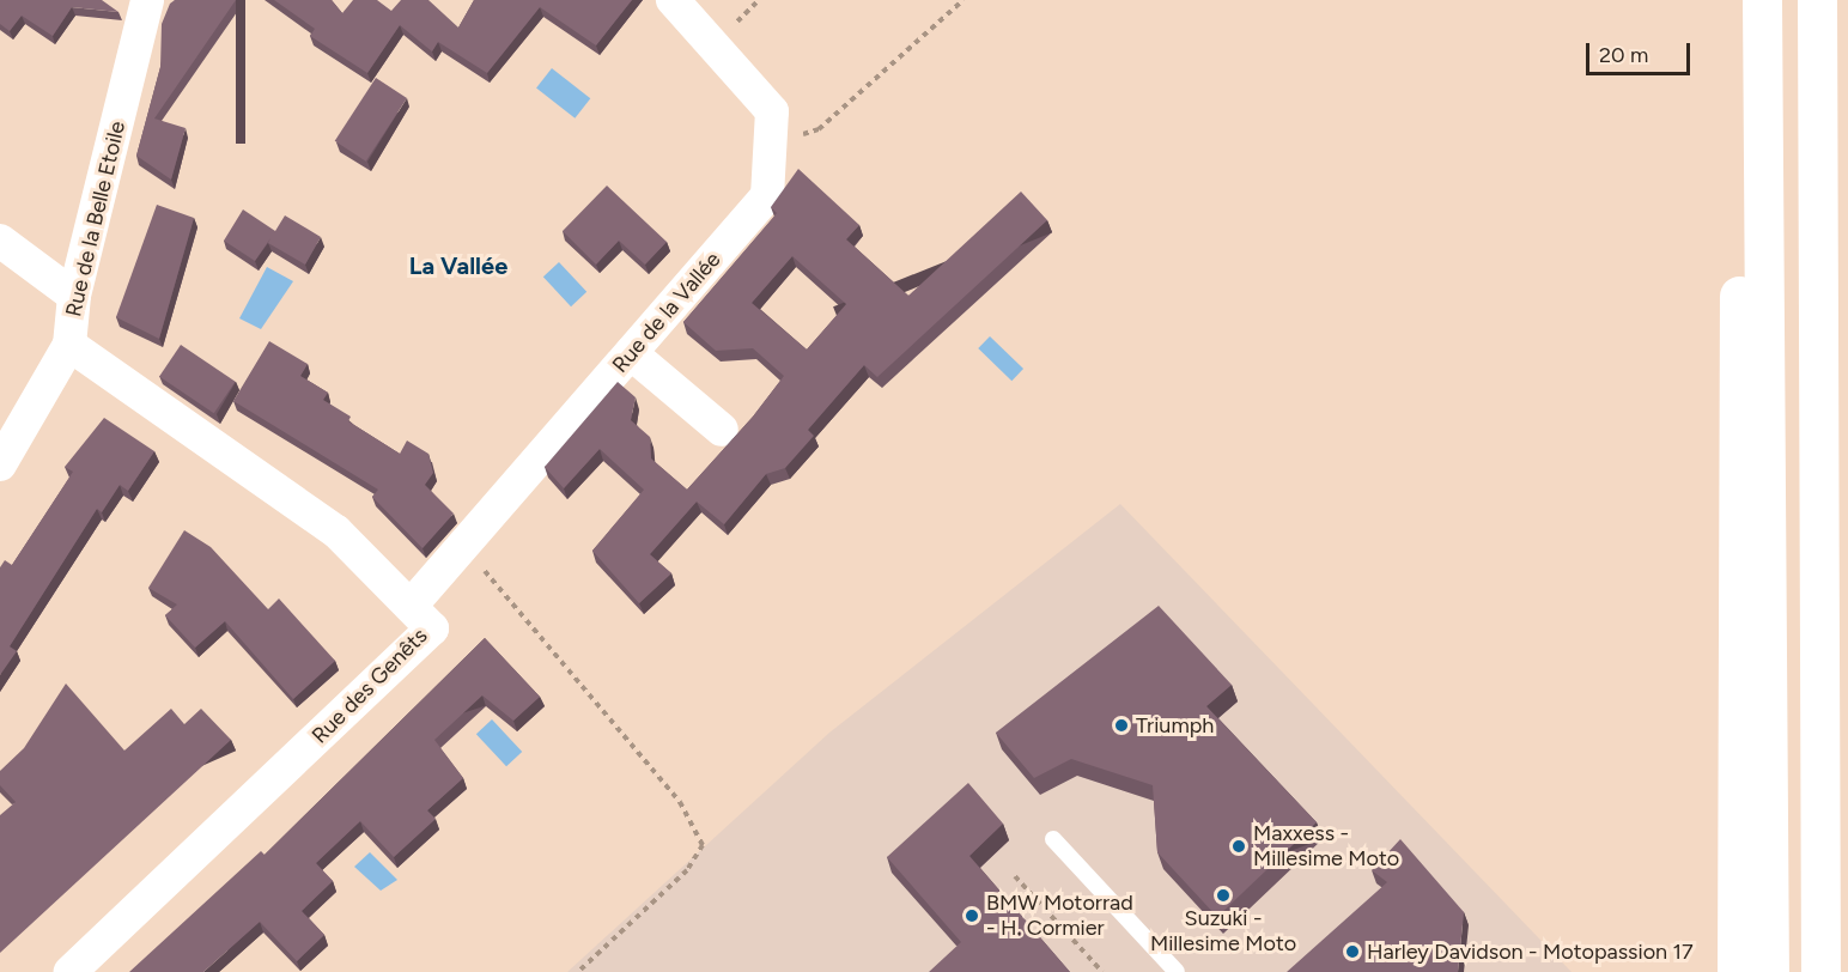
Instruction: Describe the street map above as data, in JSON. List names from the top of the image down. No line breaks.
{"streets":{"street":["Rue de la Belle Etoile","Rue de la Vallée","Rue des Genêts"]},"crossings":[["Rue de la Belle Etoile","Rue des Genêts"],["Rue de la Vallée","Rue des Genêts"]],"districts":["La Vallée"],"places":["Triumph","Maxxess - Millesime Moto","Suzuki - Millesime Moto","BMW Motorrad - H. Cormier","Harley Davidson - Motopassion 17"],"scale_bar":"20 m"}
